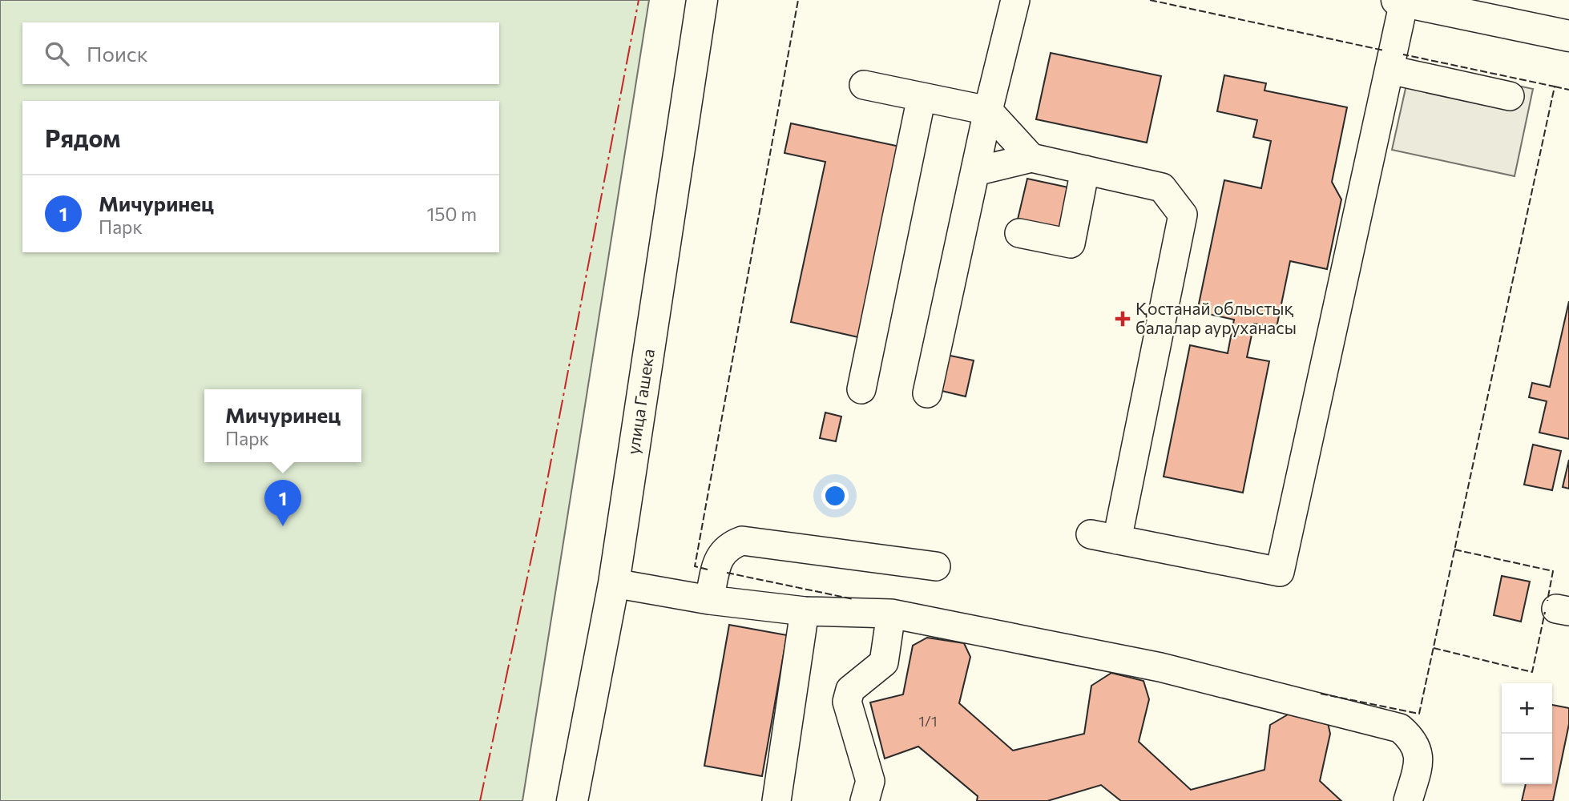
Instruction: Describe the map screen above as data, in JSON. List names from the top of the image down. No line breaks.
{"streets":{"main road":["улица Гашека"]},"places":{"health":["Қостанай облыстық балалар ауруханасы"]},"house_numbers":["1/1"],"page":{"search":"Поиск","heading":"Рядом","list":[{"mark":"1","name":"Мичуринец","note":"Парк","value":"150 m"}],"popup":["Мичуринец","Парк"],"pins":"1","map_buttons":["+","−"]}}
